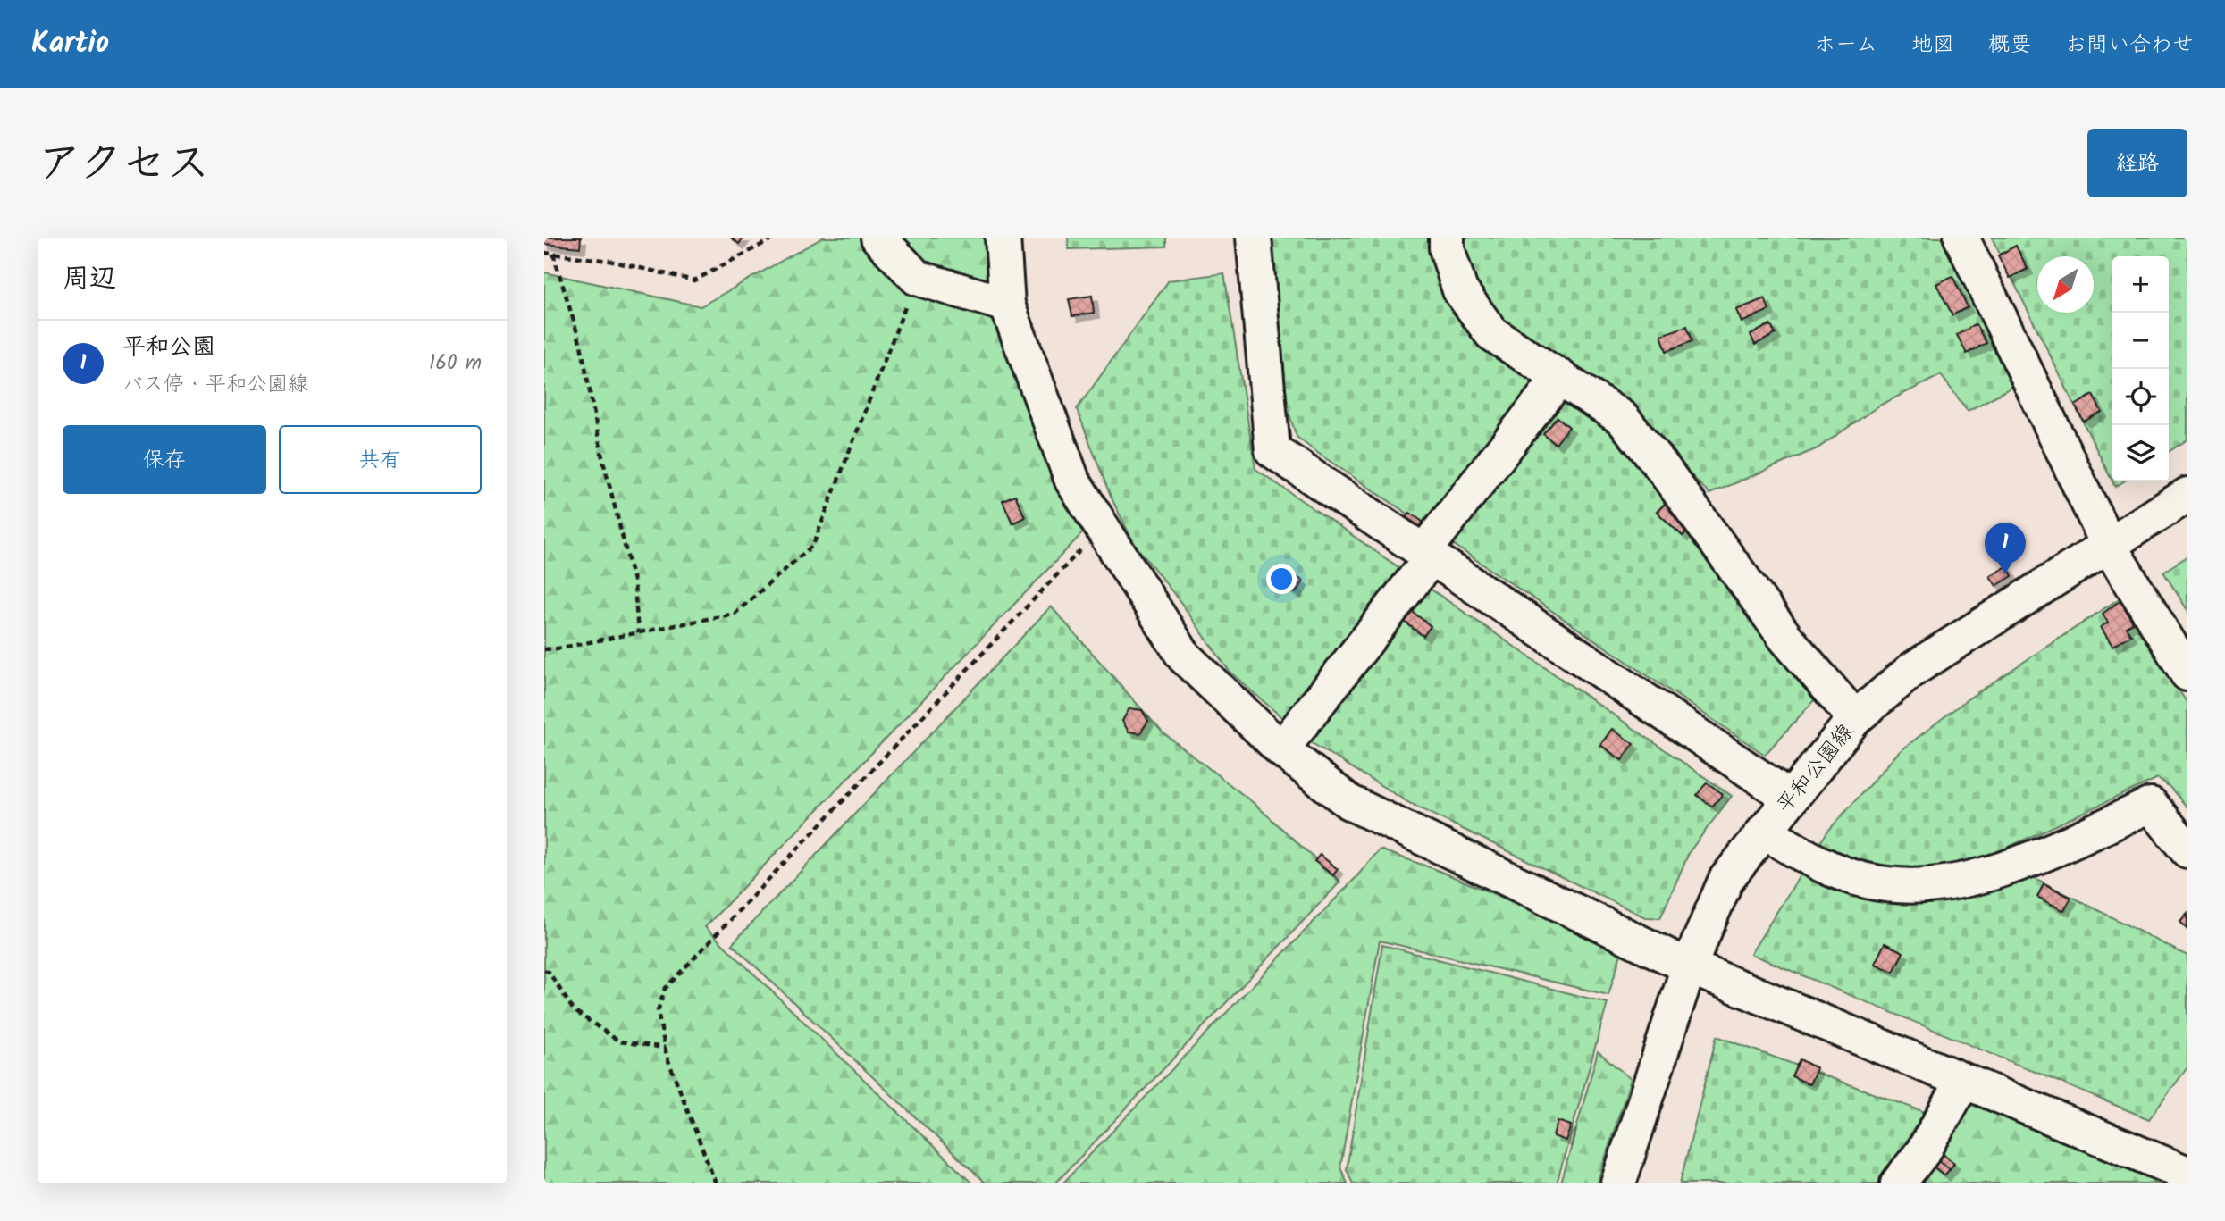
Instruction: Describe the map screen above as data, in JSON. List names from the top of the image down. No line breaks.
{"streets":{"street":["平和公園線"]},"north":"bottom left","page":{"header":"Kartio","nav":["ホーム","地図","概要","お問い合わせ"],"title":"アクセス","buttons":["経路",["保存","共有"]],"heading":"周辺","map_buttons":["+","−"],"list":[{"mark":"1","name":"平和公園","note":"バス停 · 平和公園線","value":"160 m"}],"pins":"1"}}
